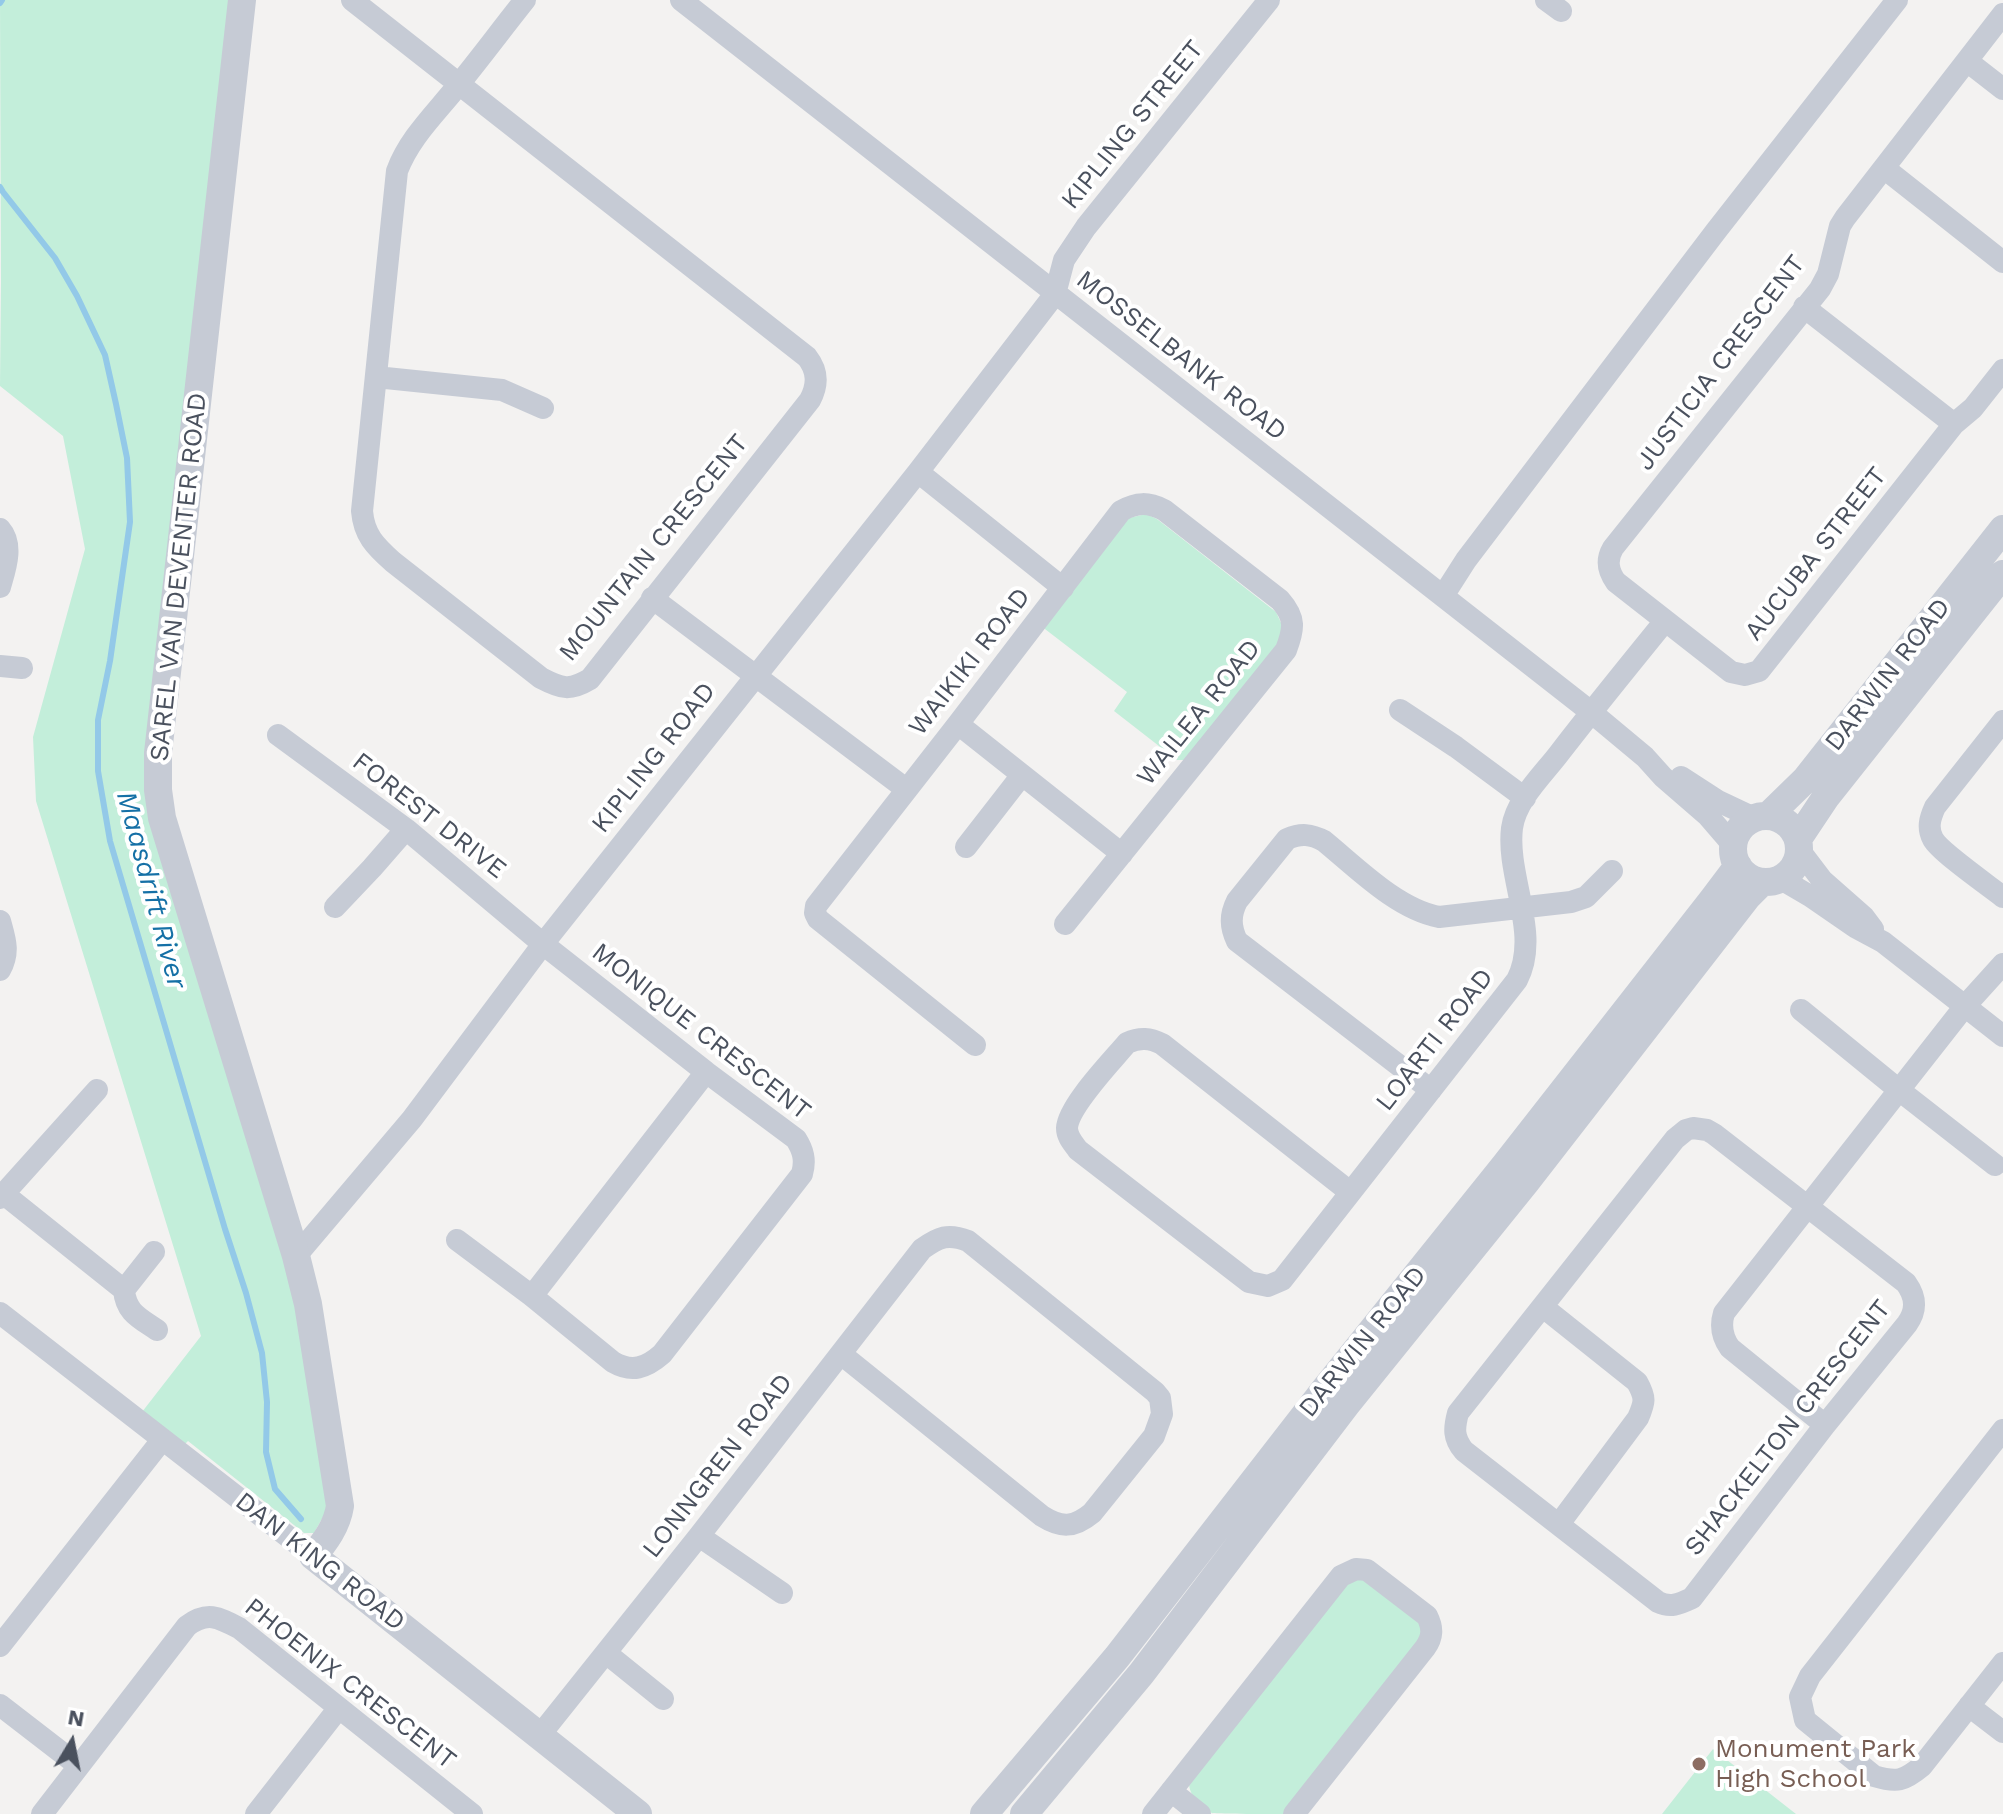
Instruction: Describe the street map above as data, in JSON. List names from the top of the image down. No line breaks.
{"streets":{"street":["KIPLING STREET","MOSSELBANK ROAD","JUSTICIA CRESCENT","MOUNTAIN CRESCENT","AUCUBA STREET","SAREL VAN DEVENTER ROAD","WAIKIKI ROAD","DARWIN ROAD","WAILEA ROAD","KIPLING ROAD","FOREST DRIVE","MONIQUE CRESCENT","LOARTI ROAD","SHACKELTON CRESCENT","LONNGREN ROAD","DAN KING ROAD","PHOENIX CRESCENT"]},"crossings":[["KIPLING STREET","MOSSELBANK ROAD"],["KIPLING STREET","KIPLING ROAD"],["MOSSELBANK ROAD","DARWIN ROAD"],["MOSSELBANK ROAD","KIPLING ROAD"],["MOSSELBANK ROAD","LOARTI ROAD"],["JUSTICIA CRESCENT","AUCUBA STREET"],["SAREL VAN DEVENTER ROAD","KIPLING ROAD"],["SAREL VAN DEVENTER ROAD","DAN KING ROAD"],["WAIKIKI ROAD","WAILEA ROAD"],["WAIKIKI ROAD","KIPLING ROAD"],["KIPLING ROAD","FOREST DRIVE"],["KIPLING ROAD","MONIQUE CRESCENT"],["FOREST DRIVE","MONIQUE CRESCENT"],["LONNGREN ROAD","DAN KING ROAD"]],"water":["Maasdrift River"],"places":["Monument Park High School"],"north":"top"}
